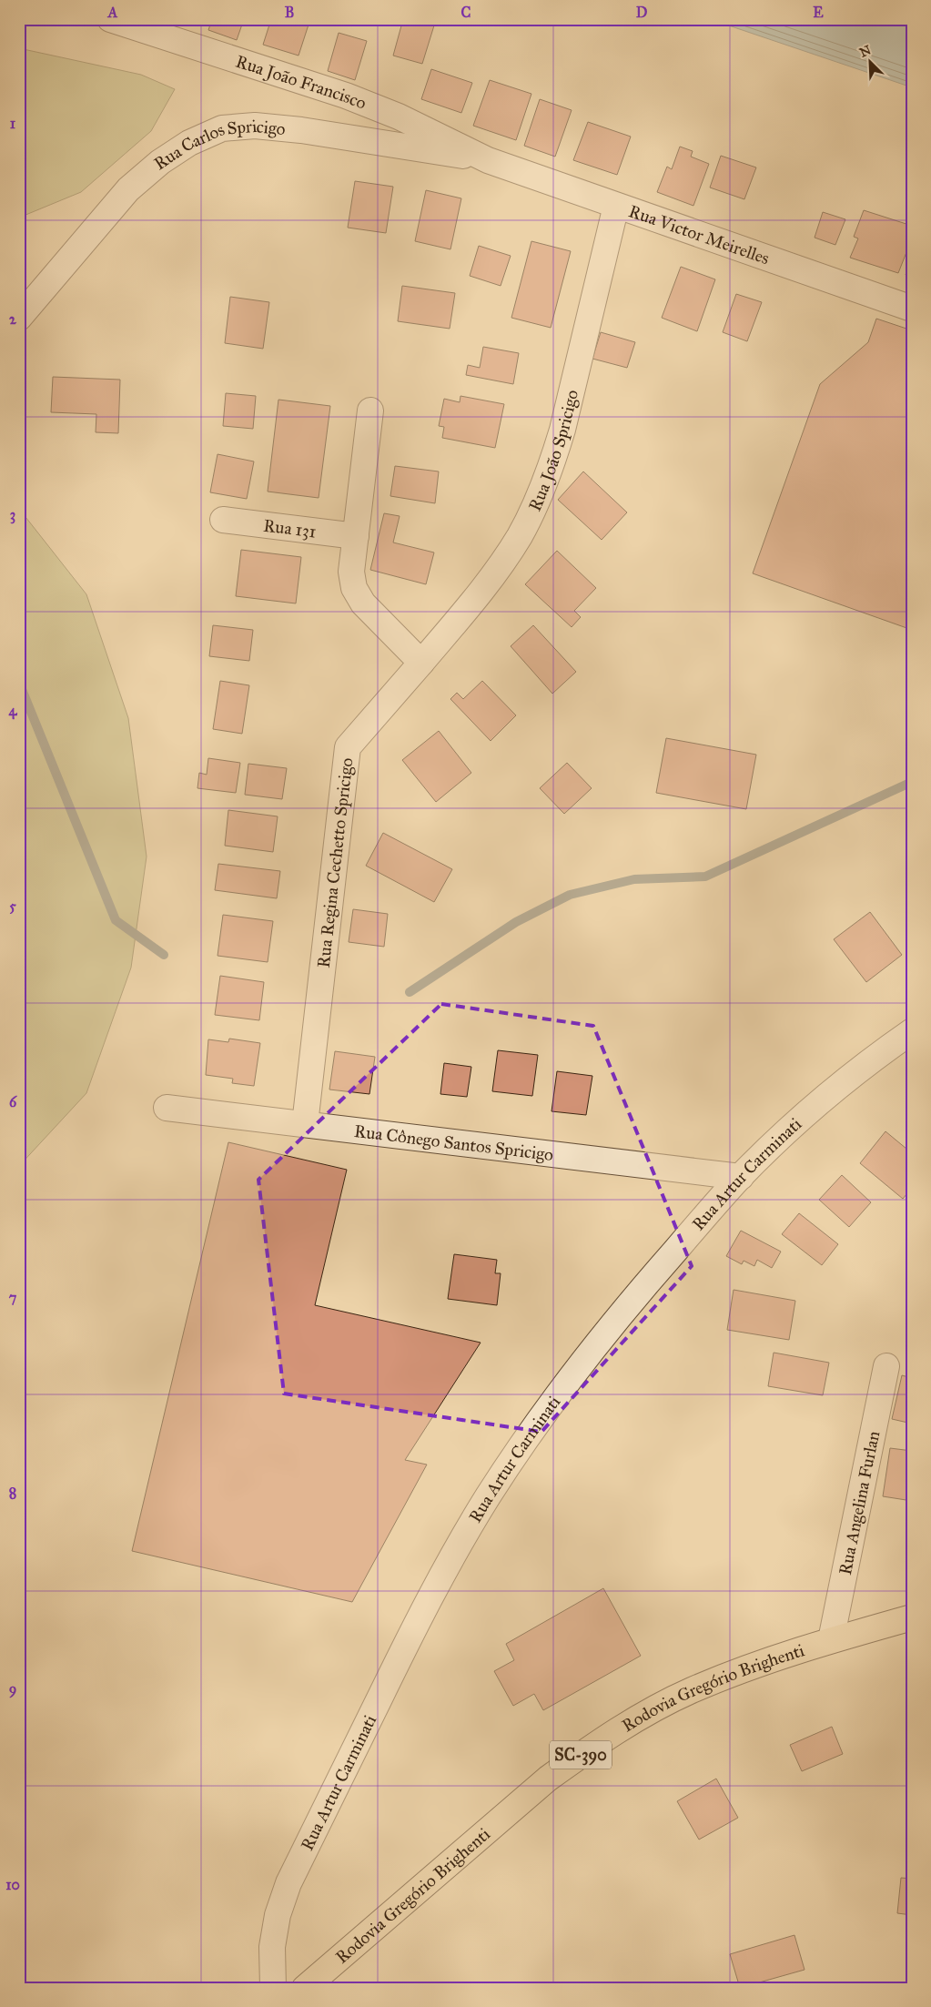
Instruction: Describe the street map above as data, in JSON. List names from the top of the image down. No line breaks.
{"streets":{"main road":["Rodovia Gregório Brighenti","SC-390"],"street":["Rua João Francisco","Rua Carlos Spricigo","Rua Victor Meirelles","Rua João Spricigo","Rua 131","Rua Regina Cechetto Spricigo","Rua Cônego Santos Spricigo","Rua Artur Carminati","Rua Angelina Furlan"]},"crossings":[["Rua João Francisco","Rua Carlos Spricigo"],["Rua João Francisco","Rua Victor Meirelles"],["Rua Carlos Spricigo","Rua Victor Meirelles"],["Rua Victor Meirelles","Rua João Spricigo"],["Rua João Spricigo","Rua Regina Cechetto Spricigo"],["Rua Regina Cechetto Spricigo","Rua Cônego Santos Spricigo"],["Rua Cônego Santos Spricigo","Rua Artur Carminati"],["Rua Angelina Furlan","Rodovia Gregório Brighenti"]],"north":"top left","grid":{"columns":["A","B","C","D","E"],"rows":["1","2","3","4","5","6","7","8","9","10"]}}
